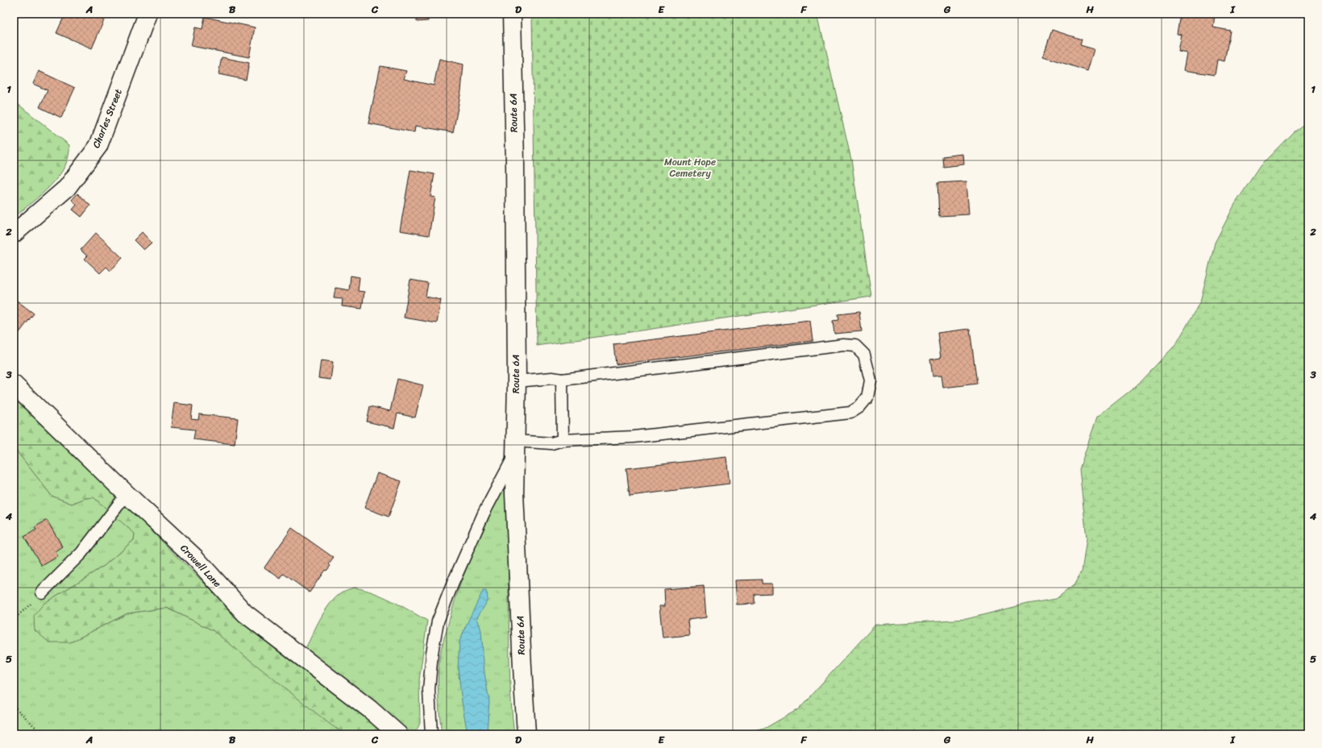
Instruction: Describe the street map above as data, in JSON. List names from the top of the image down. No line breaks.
{"streets":{"street":["Route 6A","Charles Street","Crowell Lane"]},"parks":["Mount Hope Cemetery"],"grid":{"columns":["A","B","C","D","E","F","G","H","I"],"rows":["1","2","3","4","5"]}}
